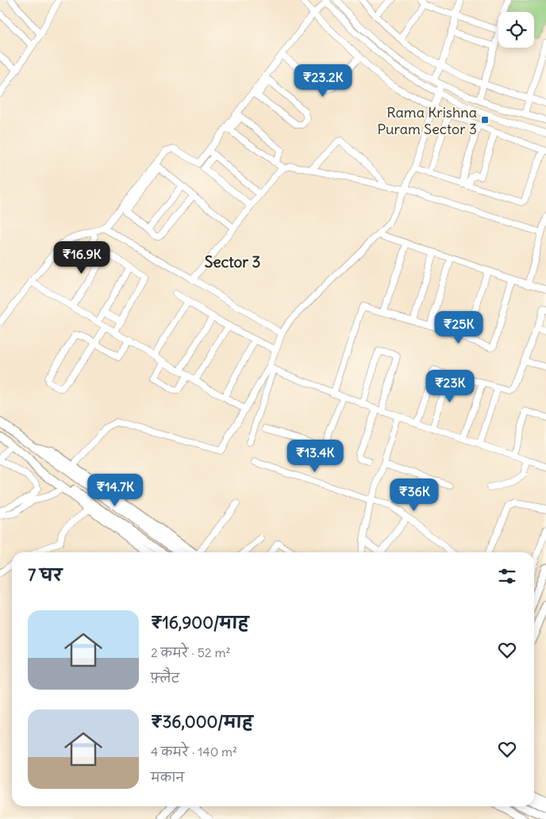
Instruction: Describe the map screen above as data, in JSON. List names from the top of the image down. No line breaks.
{"districts":["Sector 3"],"places":{"transit":["Rama Krishna Puram Sector 3"]},"page":{"price":["₹23.2K","₹16.9K","₹25K","₹23K","₹13.4K","₹14.7K","₹36K"],"heading":"7 घर","list":[{"name":"₹16,900/माह","note":"2 कमरे · 52 m² · फ़्लैट"},{"name":"₹36,000/माह","note":"4 कमरे · 140 m² · मकान"}]}}
